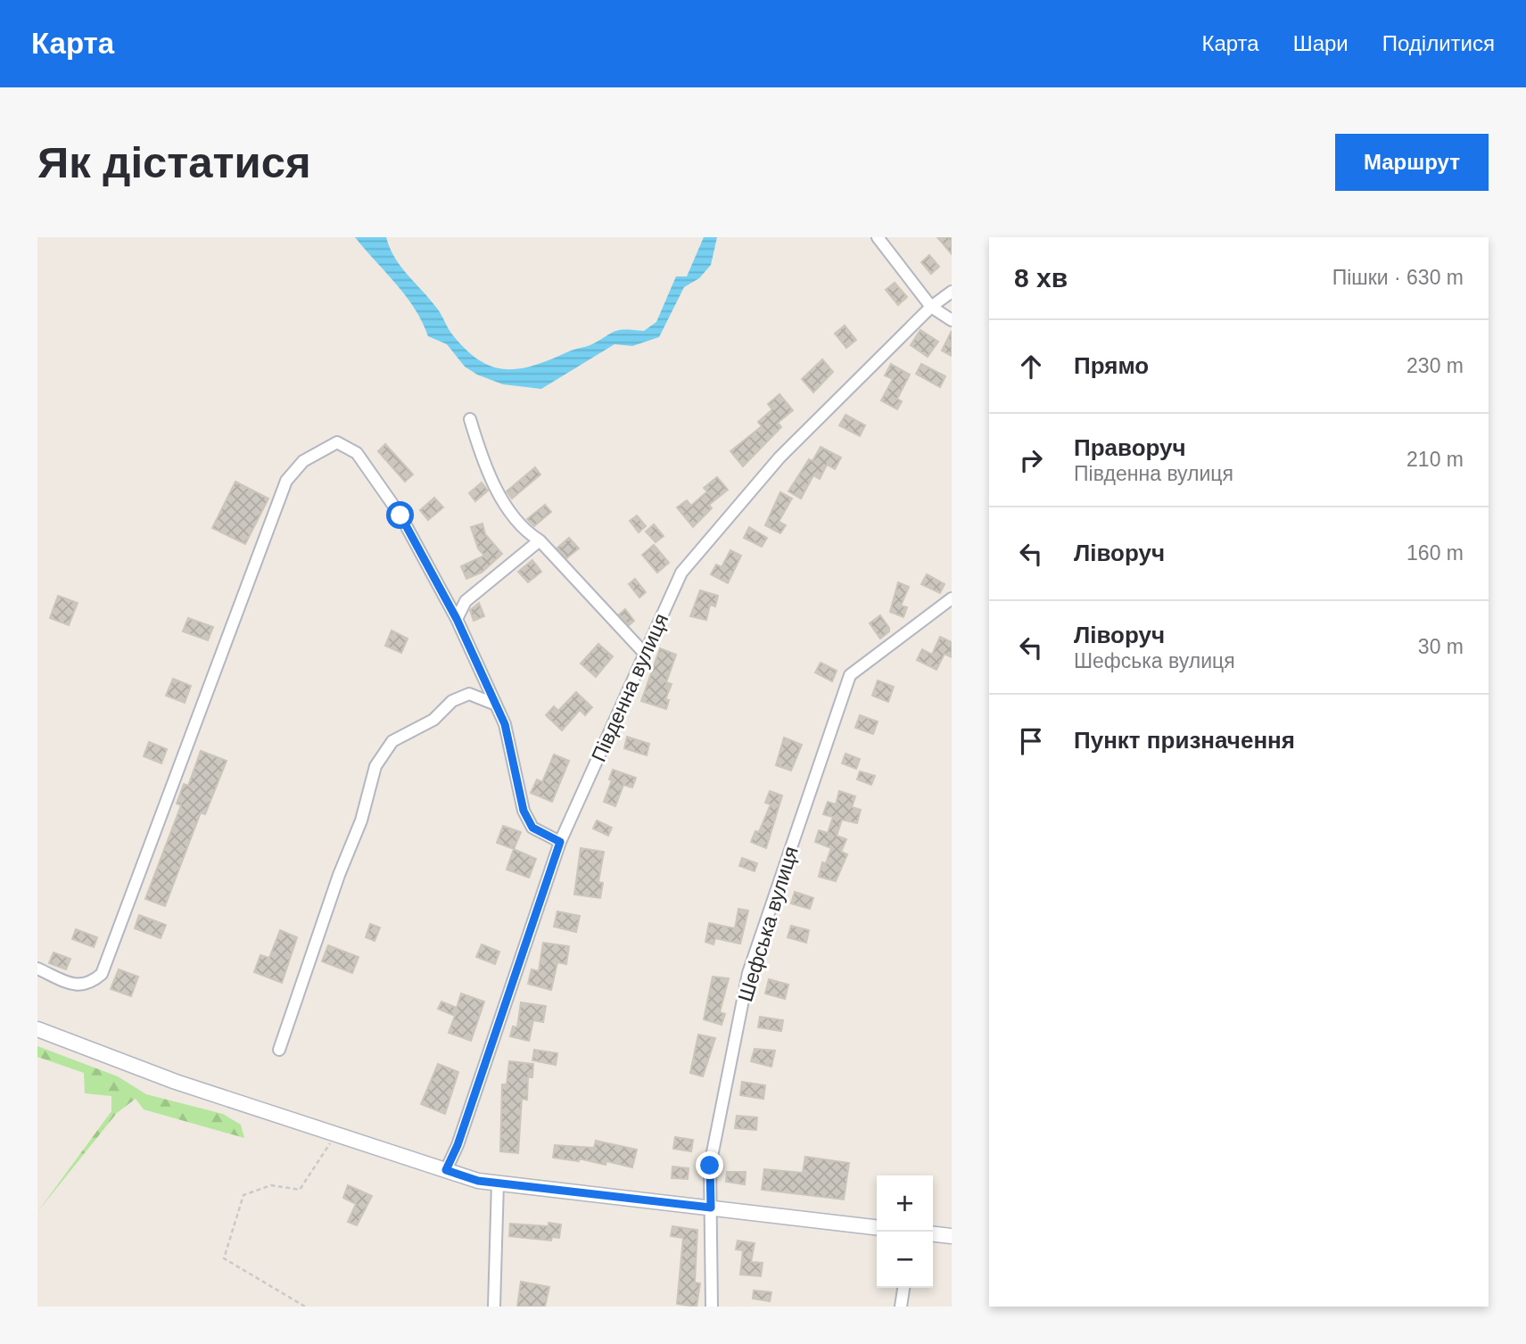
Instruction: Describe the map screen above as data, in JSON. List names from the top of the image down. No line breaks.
{"streets":{"street":["Південна вулиця","Шефська вулиця"]},"page":{"header":"Карта","nav":["Карта","Шари","Поділитися"],"buttons":"Маршрут","title":"Як дістатися","heading":["8 хв","Пішки · 630 m"],"list":[["Прямо","230 m"],["Праворуч","Південна вулиця","210 m"],["Ліворуч","160 m"],["Ліворуч","Шефська вулиця","30 m"],"Пункт призначення"],"map_buttons":["+","−"]}}
